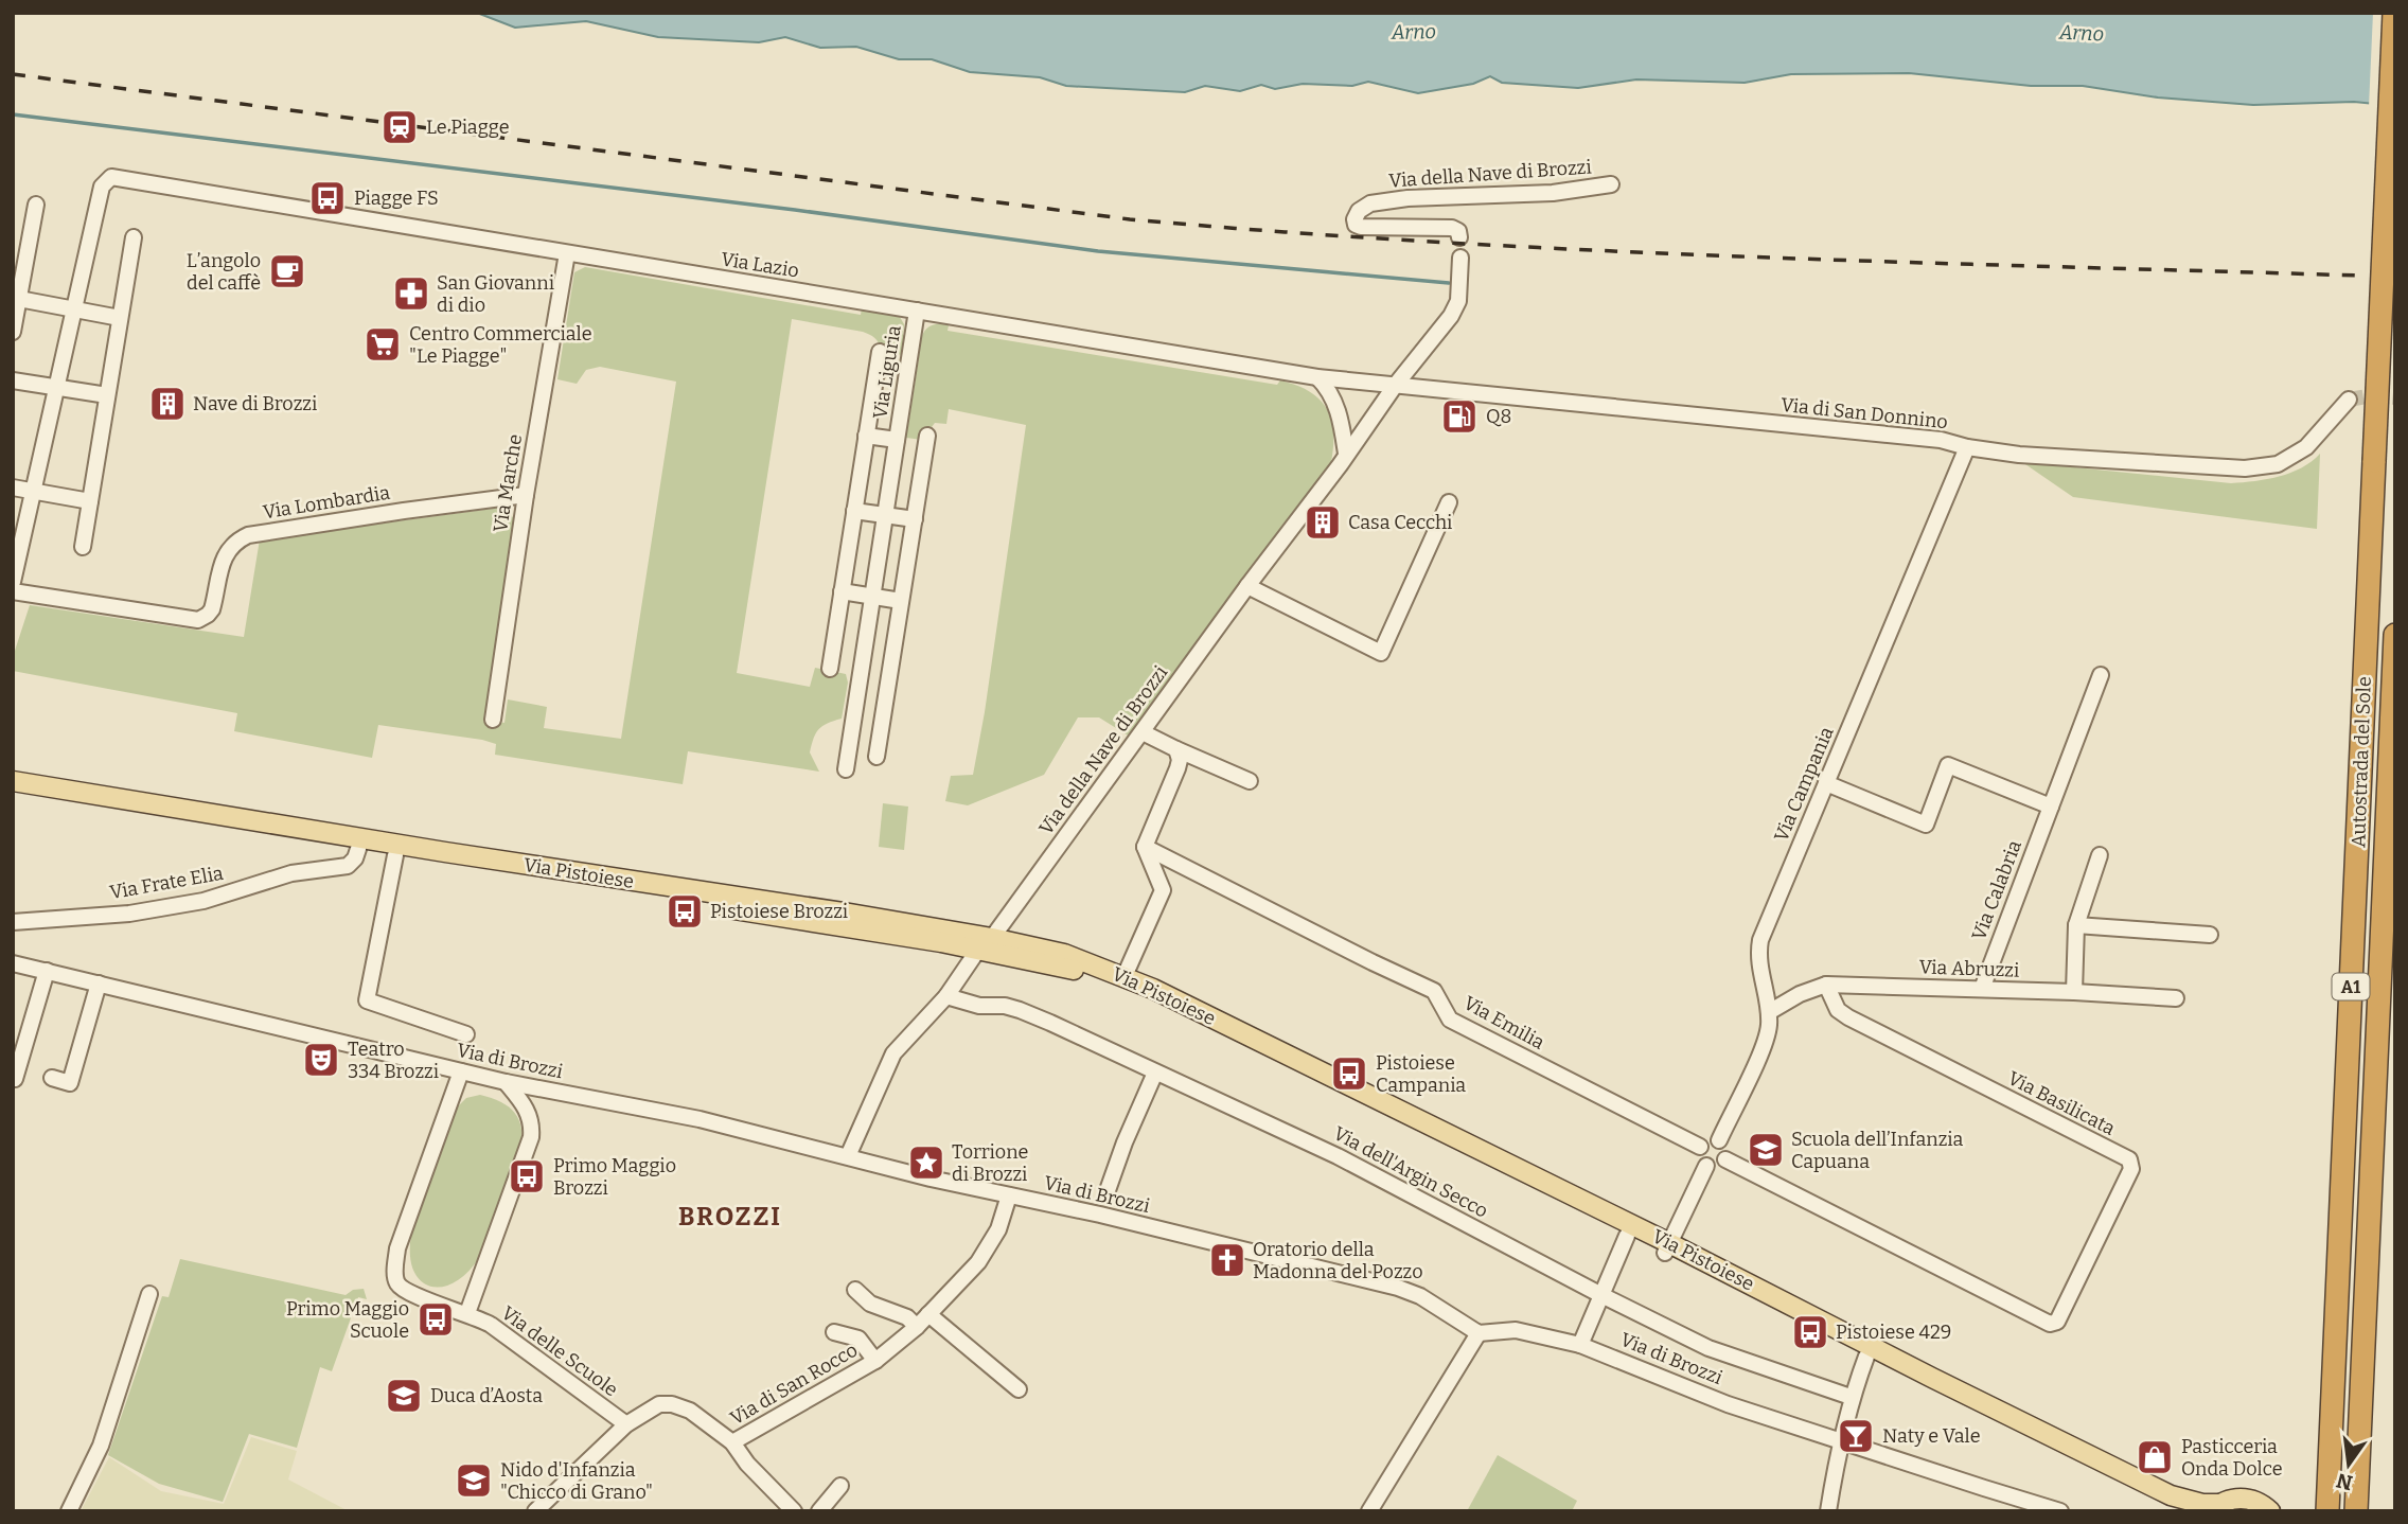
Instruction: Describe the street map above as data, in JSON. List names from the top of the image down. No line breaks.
{"streets":{"highway":["Autostrada del Sole","A1"],"main road":["Via Pistoiese"],"street":["Via della Nave di Brozzi","Via Lazio","Via Liguria","Via di San Donnino","Via Marche","Via Lombardia","Via Campania","Via Frate Elia","Via Calabria","Via Abruzzi","Via Emilia","Via di Brozzi","Via Basilicata","Via dell'Argin Secco","Via delle Scuole","Via di San Rocco"]},"crossings":[["Via della Nave di Brozzi","Via Lazio"],["Via della Nave di Brozzi","Via di San Donnino"],["Via della Nave di Brozzi","Via Pistoiese"],["Via della Nave di Brozzi","Via di Brozzi"],["Via della Nave di Brozzi","Via dell'Argin Secco"],["Via Lazio","Via Liguria"],["Via Lazio","Via di San Donnino"],["Via Lazio","Via Marche"],["Via di San Donnino","Via Campania"],["Via Marche","Via Lombardia"],["Via Campania","Via Abruzzi"],["Via Campania","Via Emilia"],["Via Campania","Via Basilicata"],["Via Pistoiese","Via Frate Elia"],["Via Calabria","Via Abruzzi"],["Via Abruzzi","Via Basilicata"],["Via Emilia","Via Basilicata"],["Via di Brozzi","Via delle Scuole"],["Via di Brozzi","Via di San Rocco"]],"districts":["BROZZI"],"water":["Arno"],"places":{"station":["Le Piagge"],"bus stop":["Piagge FS","Pistoiese Brozzi","Pistoiese Campania","Primo Maggio Brozzi","Primo Maggio Scuole","Pistoiese 429"],"cafe":["L’angolo del caffè"],"pharmacy":["San Giovanni di dio"],"supermarket":["Centro Commerciale \"Le Piagge\""],"building":["Nave di Brozzi","Casa Cecchi"],"fuel station":["Q8"],"theatre":["Teatro 334 Brozzi"],"school or university":["Scuola dell’Infanzia Capuana","Duca d’Aosta","Nido d'Infanzia \"Chicco di Grano\""],"place":["Torrione di Brozzi"],"church":["Oratorio della Madonna del Pozzo"],"bar":["Naty e Vale"],"shop":["Pasticceria Onda Dolce"]},"north":"bottom"}
